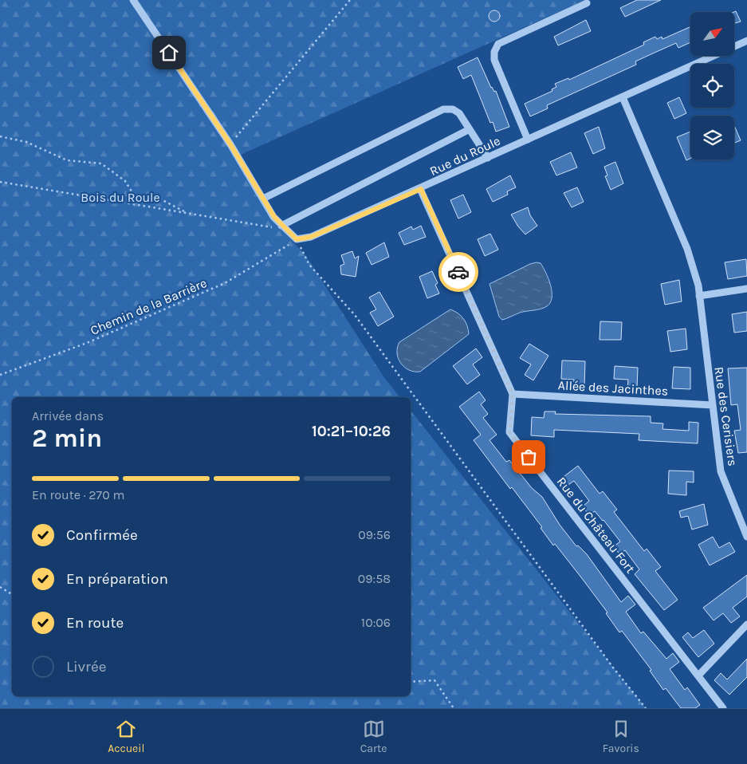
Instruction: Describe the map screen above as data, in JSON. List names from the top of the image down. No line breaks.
{"streets":{"street":["Rue du Roule","Allée des Jacinthes","Rue des Cerisiers","Rue du Château Fort"],"path":["Chemin de la Barrière"]},"crossings":[["Rue du Roule","Chemin de la Barrière"],["Rue du Roule","Rue des Cerisiers"],["Rue du Roule","Rue du Château Fort"],["Allée des Jacinthes","Rue des Cerisiers"],["Allée des Jacinthes","Rue du Château Fort"]],"parks":["Bois du Roule"],"north":"top right","page":{"heading":["2 min","Arrivée dans","10:21–10:26"],"bar":"En route · 270 m","list":[["Confirmée","09:56"],["En préparation","09:58"],["En route","10:06"],"Livrée"],"tabs":["Accueil","Carte","Favoris"]}}
